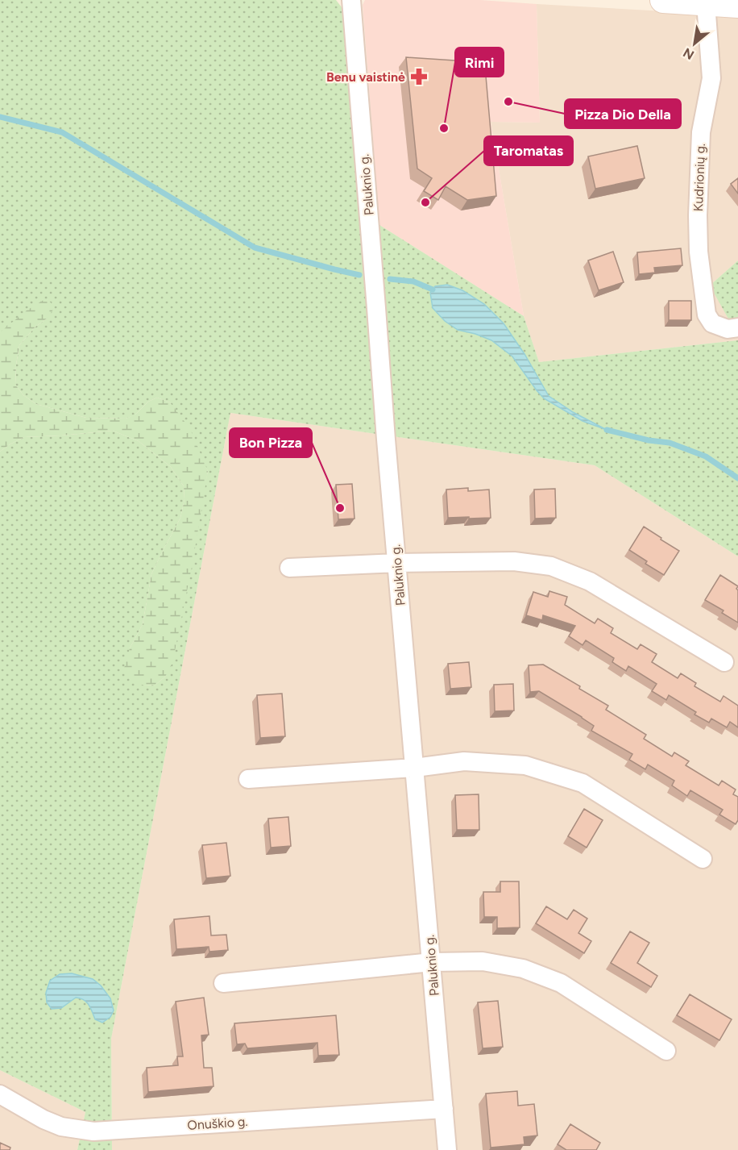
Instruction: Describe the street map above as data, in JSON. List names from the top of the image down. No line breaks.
{"streets":{"street":["Kudrionių g.","Paluknio g.","Onuškio g."]},"crossings":[["Paluknio g.","Onuškio g."]],"places":{"pharmacy":["Benu vaistinė"],"other":["Pizza Dio Della","Rimi","Taromatas","Bon Pizza"]},"north":"bottom left"}
